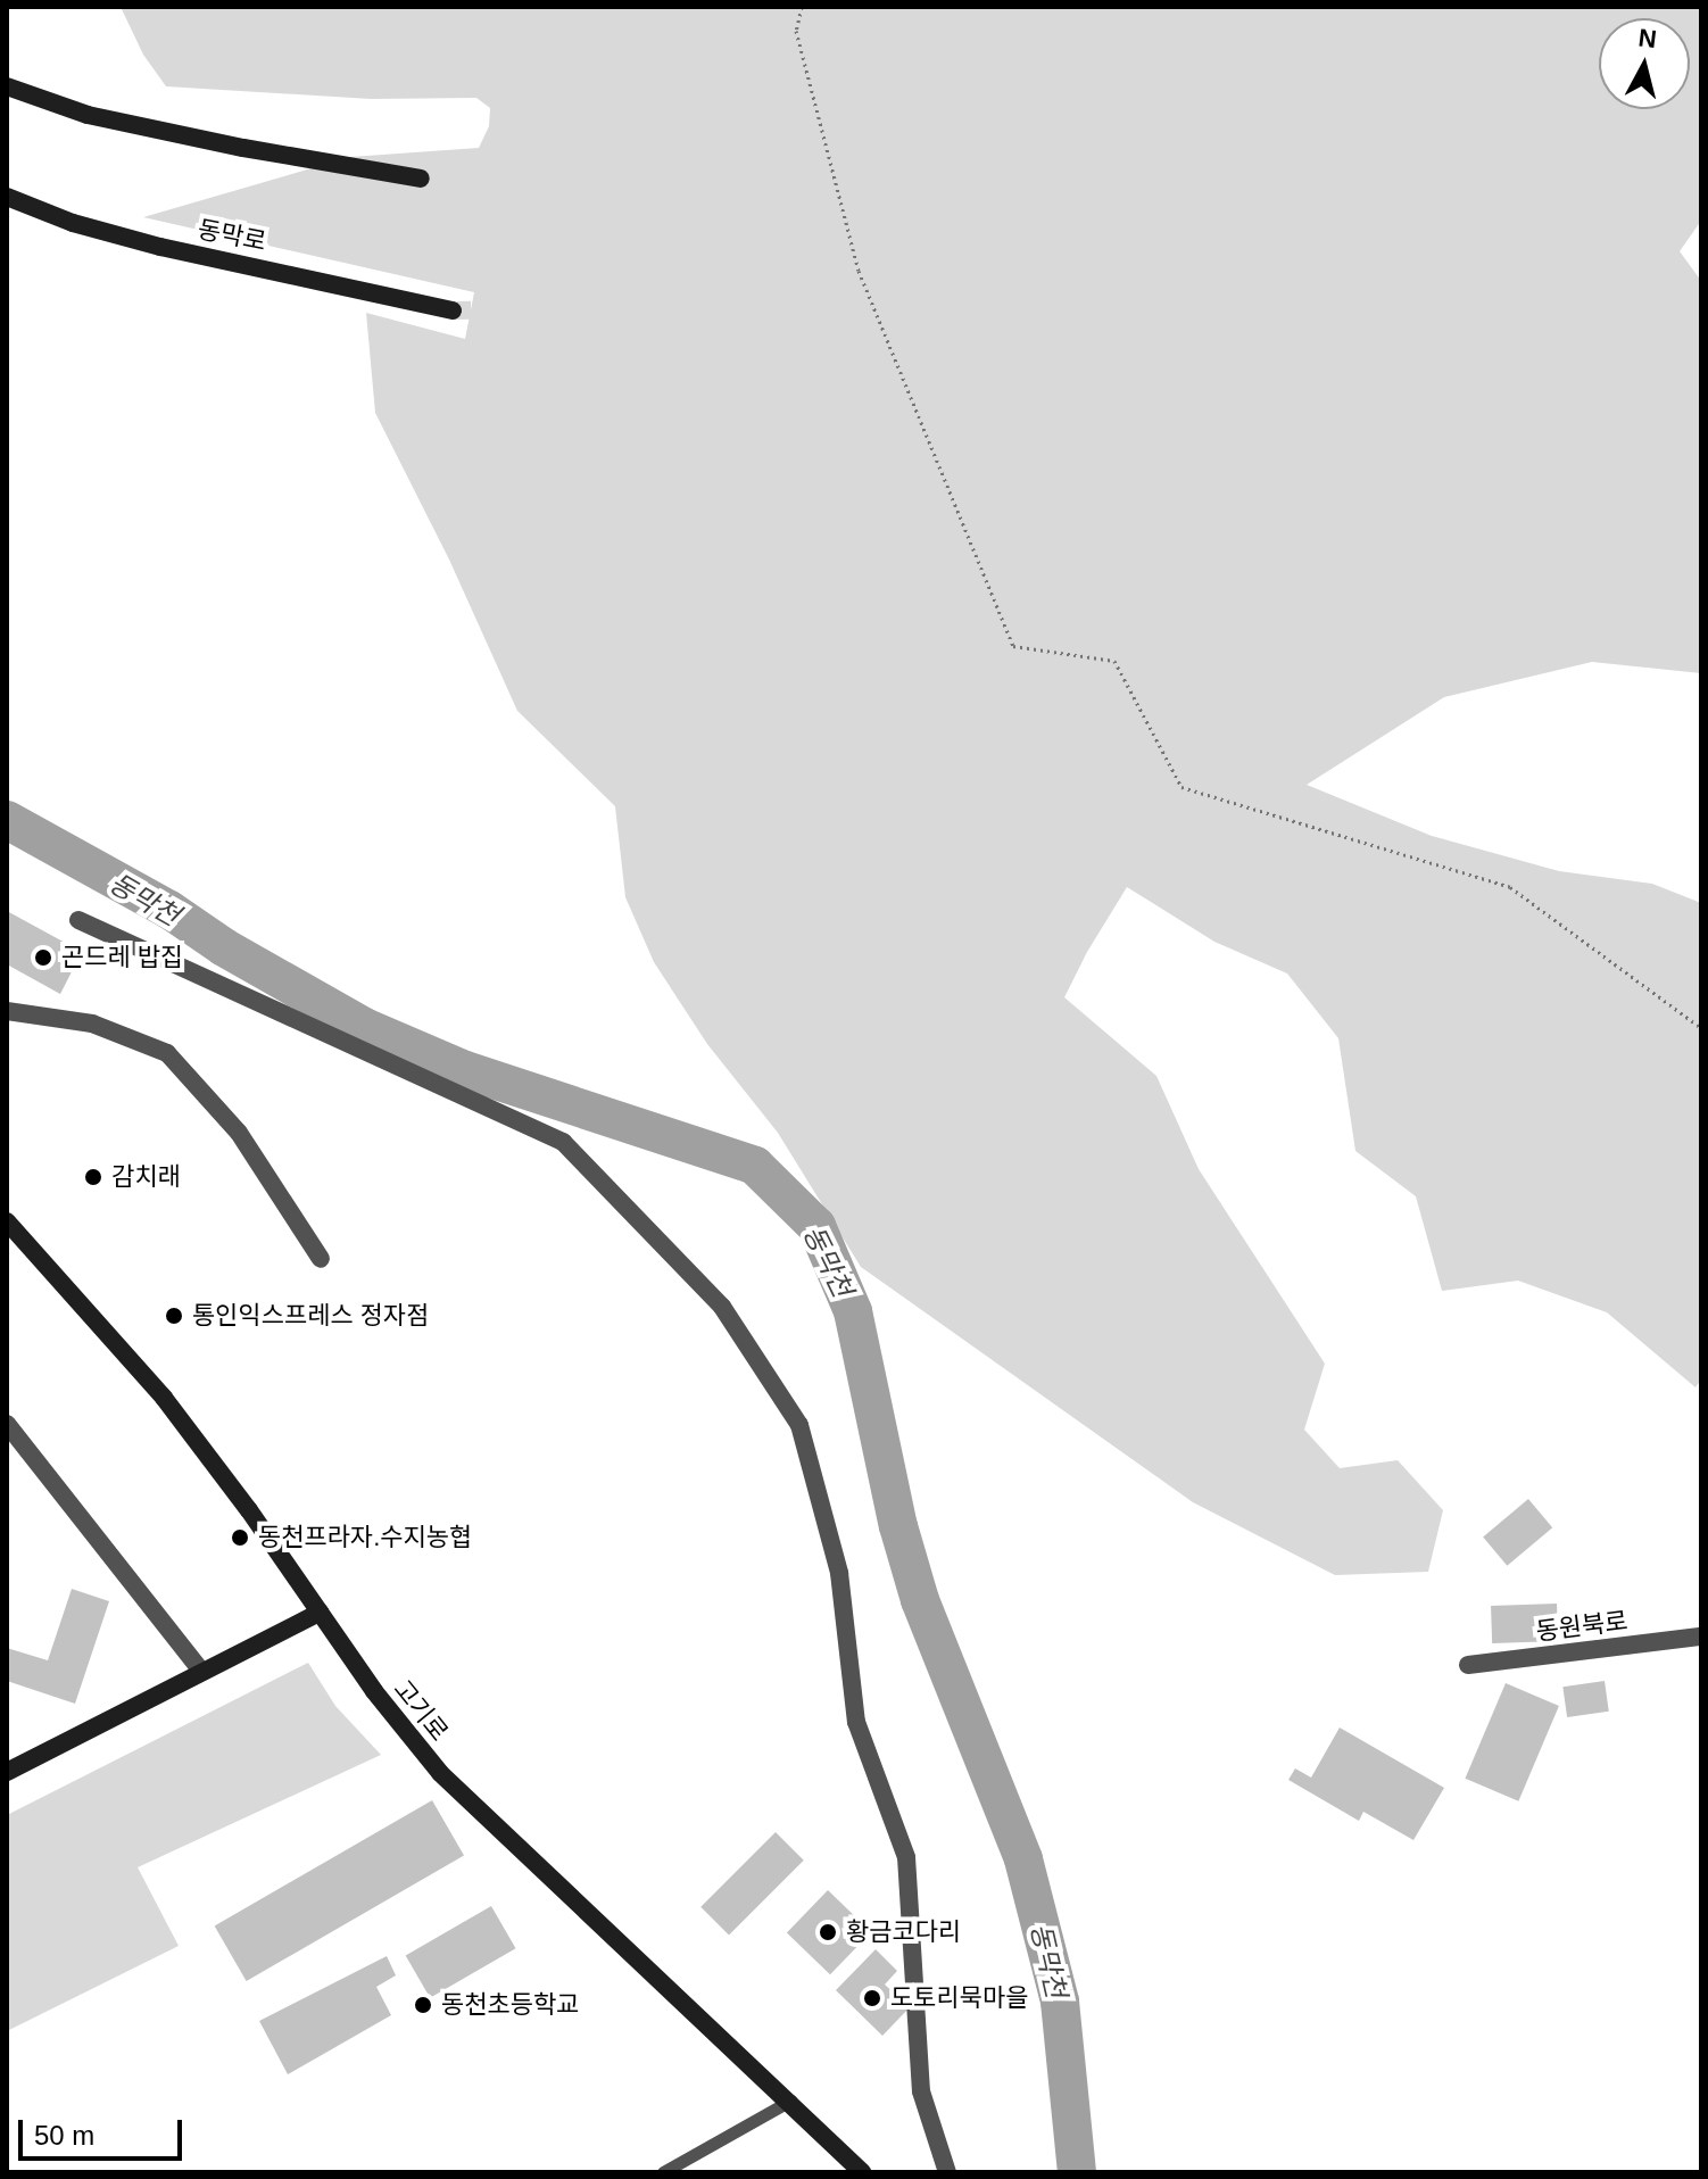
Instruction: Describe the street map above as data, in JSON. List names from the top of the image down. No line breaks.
{"streets":{"street":["동막로","동원북로","고기로"]},"water":["동막천"],"places":["곤드레 밥집","감치래","통인익스프레스 정자점","동천프라자.수지농협","황금코다리","도토리묵마을","동천초등학교"],"scale_bar":"50 m","north":"top"}
